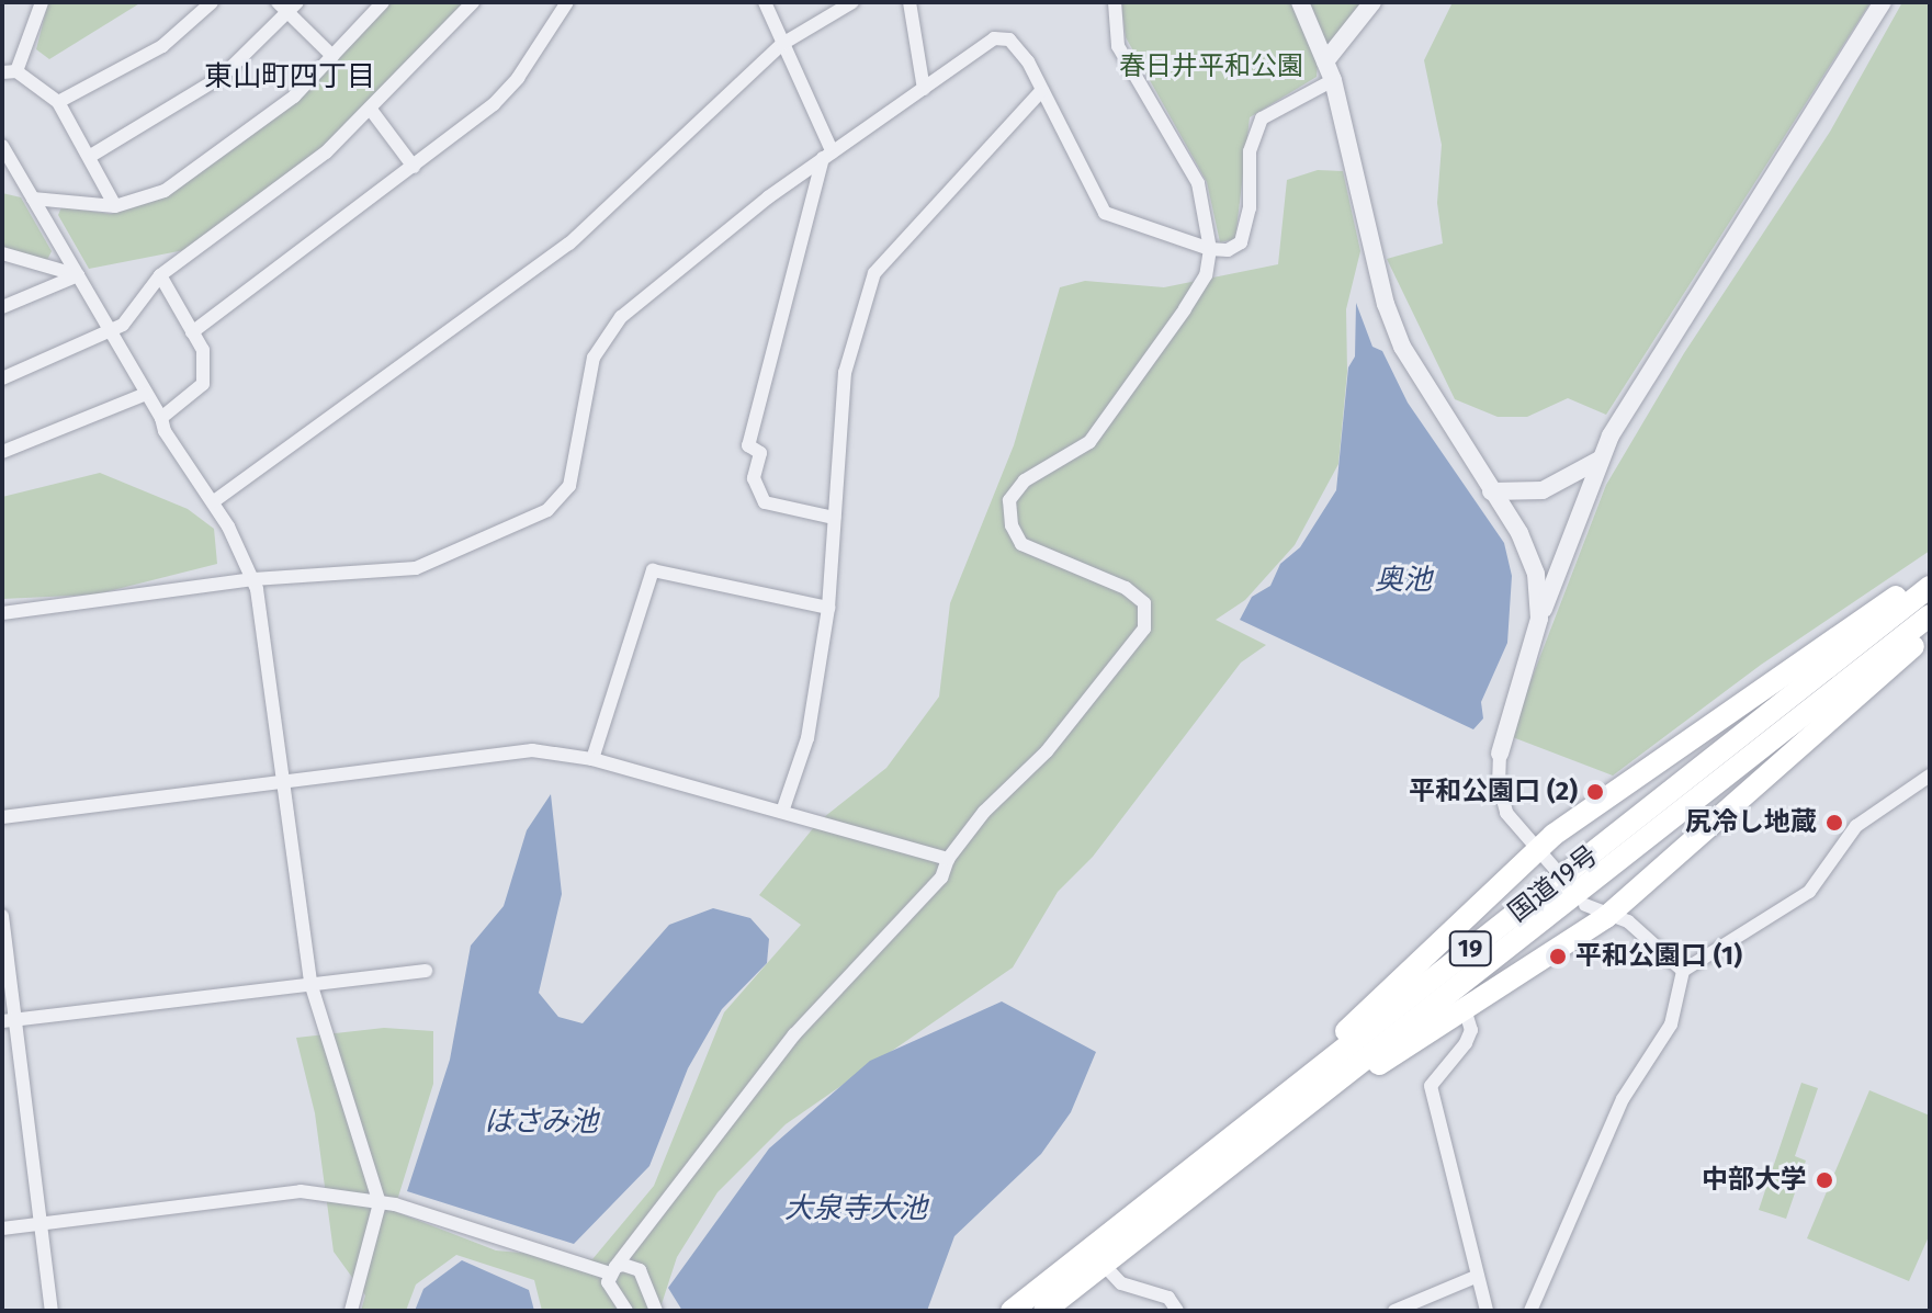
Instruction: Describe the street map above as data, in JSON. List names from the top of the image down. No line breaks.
{"streets":{"highway":["国道19号","19"]},"districts":["東山町四丁目"],"water":["奥池","はさみ池","大泉寺大池"],"parks":["春日井平和公園"],"places":["平和公園口 (2)","尻冷し地蔵","平和公園口 (1)","中部大学"]}
